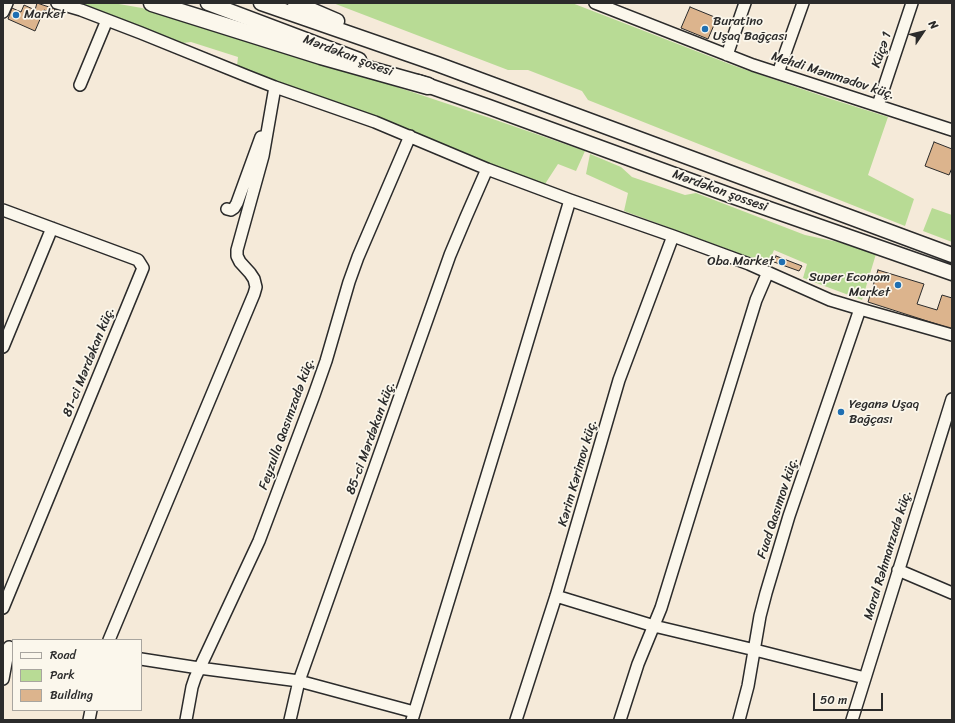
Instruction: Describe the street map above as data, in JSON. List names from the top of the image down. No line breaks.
{"streets":{"main road":["Mərdəkan şosesi","Mərdəkan şossesi"],"street":["Küçə 1","Mehdi Məmmədov küç.","81-ci Mərdəkan küç.","Feyzulla Qasımzadə küç.","85-ci Mərdəkan küç.","Kərim Kərimov küç.","Fuad Qasımov küç.","Maral Rəhmanzadə küç."]},"crossings":[["Küçə 1","Mehdi Məmmədov küç."],["Mərdəkan şosesi","Mərdəkan şossesi"]],"places":["Market","Buratino Uşaq Bağçası","Oba Market","Super Econom Market","Yeganə Uşaq Bağçası"],"legend":["Road","Park","Building"],"scale_bar":"50 m","north":"top right"}
